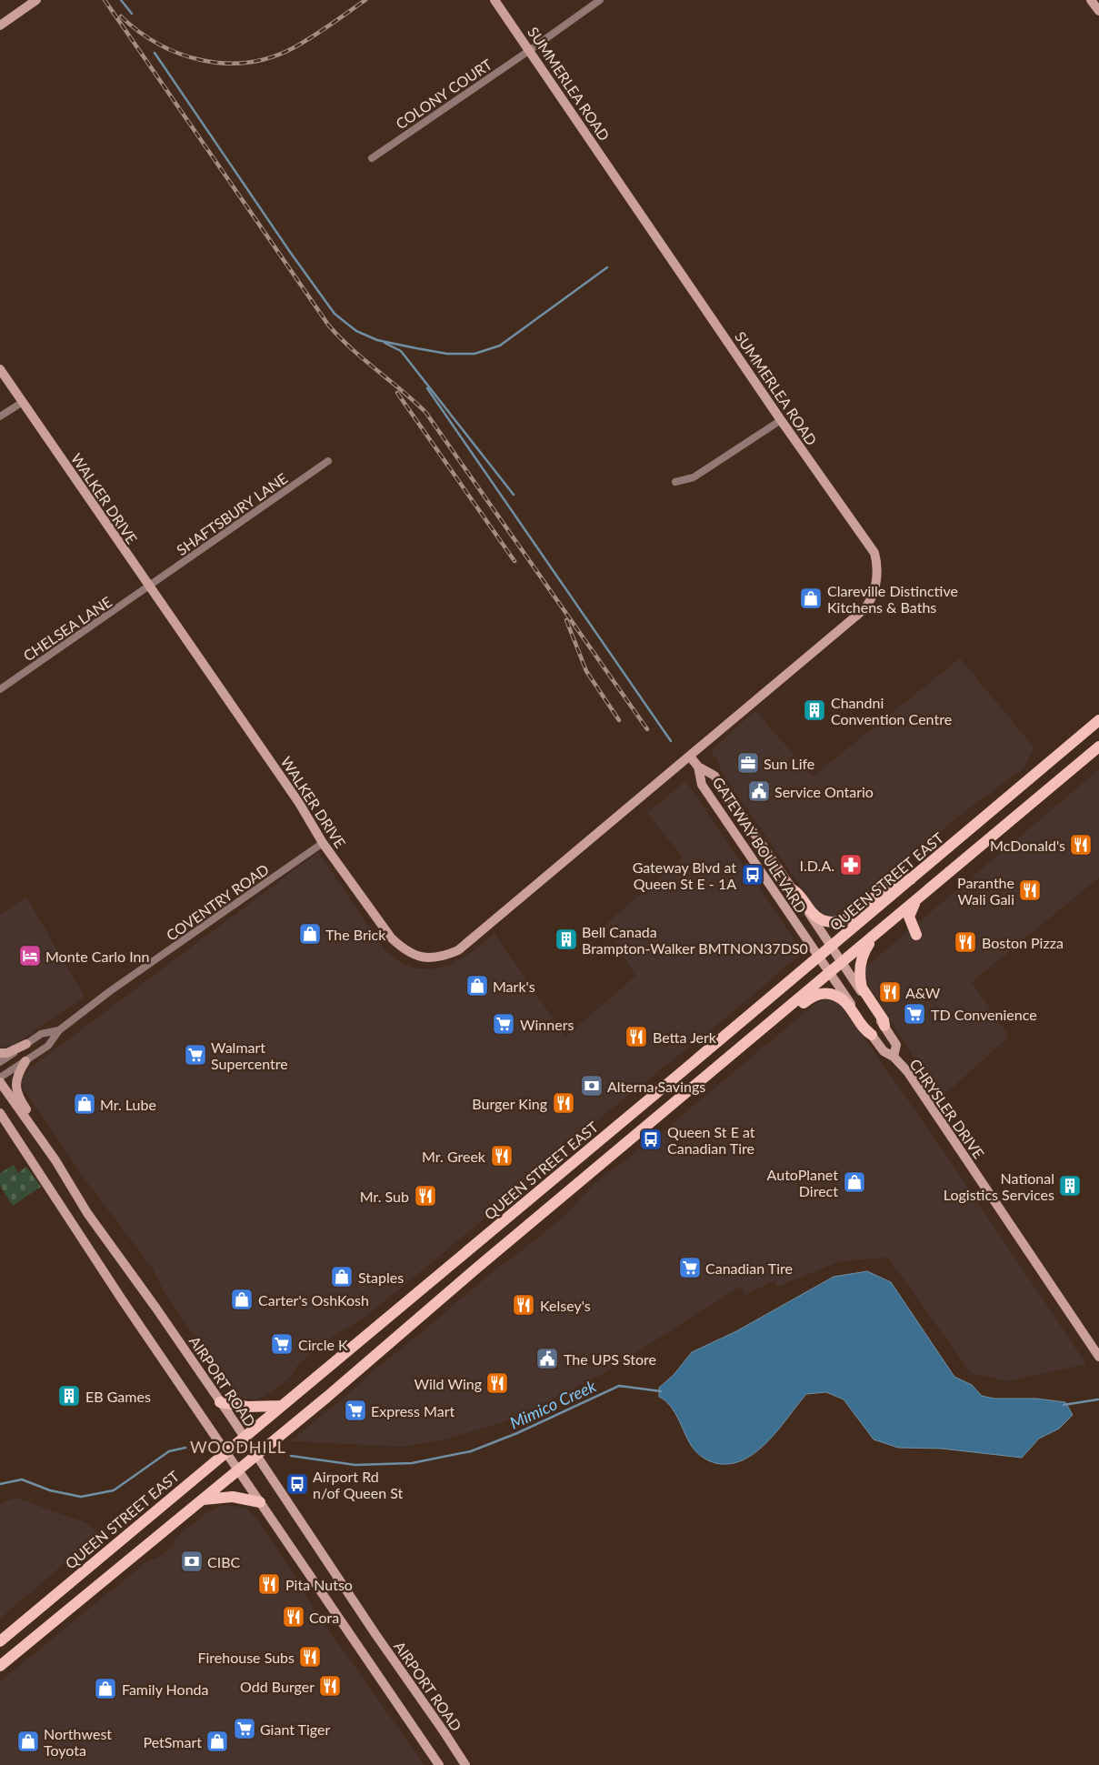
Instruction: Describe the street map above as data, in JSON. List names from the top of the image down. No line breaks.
{"streets":{"main road":["QUEEN STREET EAST"],"street":["SUMMERLEA ROAD","COLONY COURT","WALKER DRIVE","SHAFTSBURY LANE","CHELSEA LANE","GATEWAY BOULEVARD","COVENTRY ROAD","CHRYSLER DRIVE","AIRPORT ROAD"]},"crossings":[["SUMMERLEA ROAD","COLONY COURT"],["SUMMERLEA ROAD","WALKER DRIVE"],["SUMMERLEA ROAD","GATEWAY BOULEVARD"],["WALKER DRIVE","SHAFTSBURY LANE"],["WALKER DRIVE","CHELSEA LANE"],["WALKER DRIVE","GATEWAY BOULEVARD"],["WALKER DRIVE","COVENTRY ROAD"],["SHAFTSBURY LANE","CHELSEA LANE"],["GATEWAY BOULEVARD","QUEEN STREET EAST"],["GATEWAY BOULEVARD","CHRYSLER DRIVE"],["QUEEN STREET EAST","CHRYSLER DRIVE"],["QUEEN STREET EAST","AIRPORT ROAD"]],"districts":["WOODHILL"],"water":["Mimico Creek"],"places":{"shop":["Clareville Distinctive Kitchens & Baths","The Brick","Mark's","Mr. Lube","AutoPlanet Direct","Staples","Carter's OshKosh","Family Honda","Northwest Toyota","PetSmart"],"building":["Chandni Convention Centre","Bell Canada Brampton-Walker BMTNON37DS0","National Logistics Services","EB Games"],"office":["Sun Life"],"public building":["Service Ontario","The UPS Store"],"restaurant":["McDonald's","Paranthe Wali Gali","Boston Pizza","A&W","Betta Jerk","Burger King","Mr. Greek","Mr. Sub","Kelsey's","Wild Wing","Pita Nutso","Cora","Firehouse Subs","Odd Burger"],"pharmacy":["I.D.A."],"bus stop":["Gateway Blvd at Queen St E - 1A","Queen St E at Canadian Tire","Airport Rd n/of Queen St"],"hotel":["Monte Carlo Inn"],"supermarket":["TD Convenience","Winners","Walmart Supercentre","Canadian Tire","Circle K","Express Mart","Giant Tiger"],"bank":["Alterna Savings","CIBC"]}}
